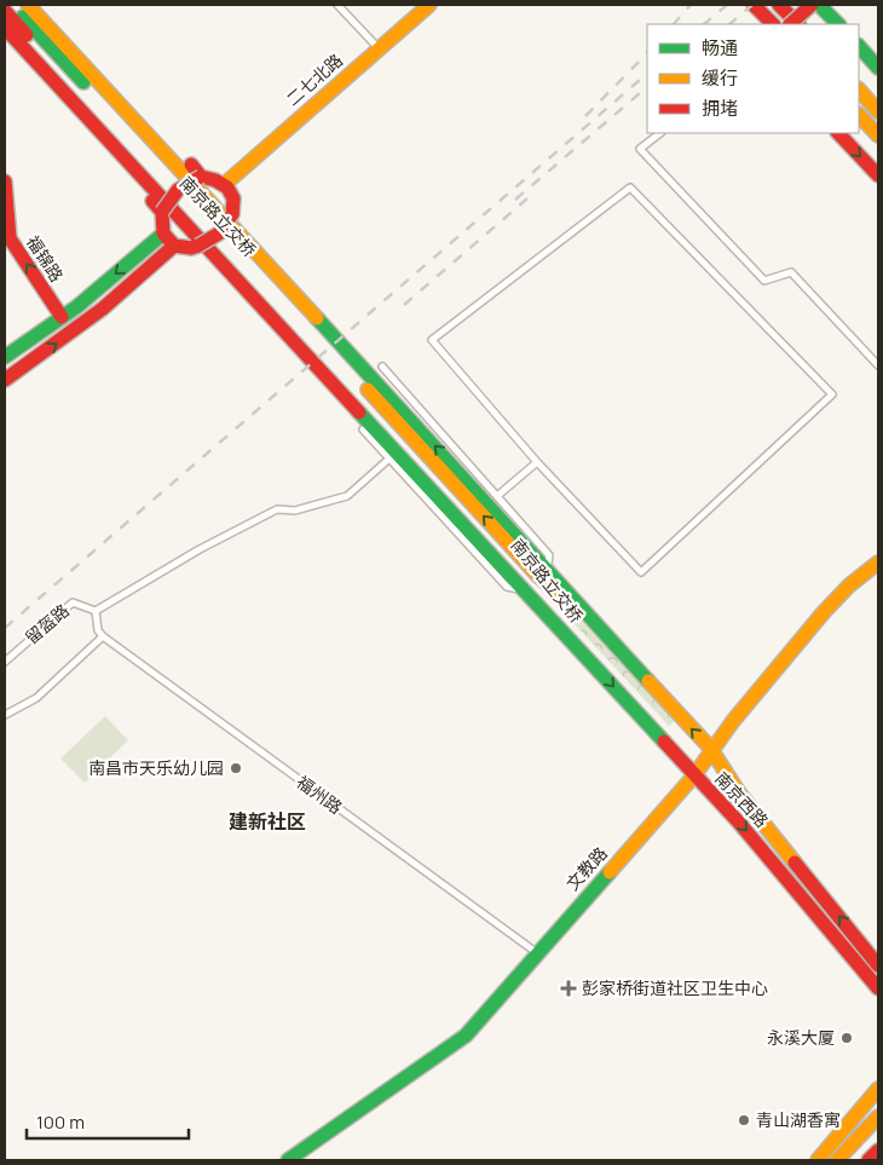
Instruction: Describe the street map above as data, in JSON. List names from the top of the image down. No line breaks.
{"streets":{"main road":["二七北路","南京路立交桥","福锦路","南京西路","文教路"],"lane":["留盔路","福州路"]},"crossings":[["南京路立交桥","南京西路"],["福州路","文教路"],["南京西路","文教路"]],"one_way":["福锦路"],"districts":["建新社区"],"places":{"other":["南昌市天乐幼儿园","永溪大厦","青山湖香寓"],"health":["彭家桥街道社区卫生中心"]},"legend":["畅通","缓行","拥堵"],"scale_bar":"100 m"}
